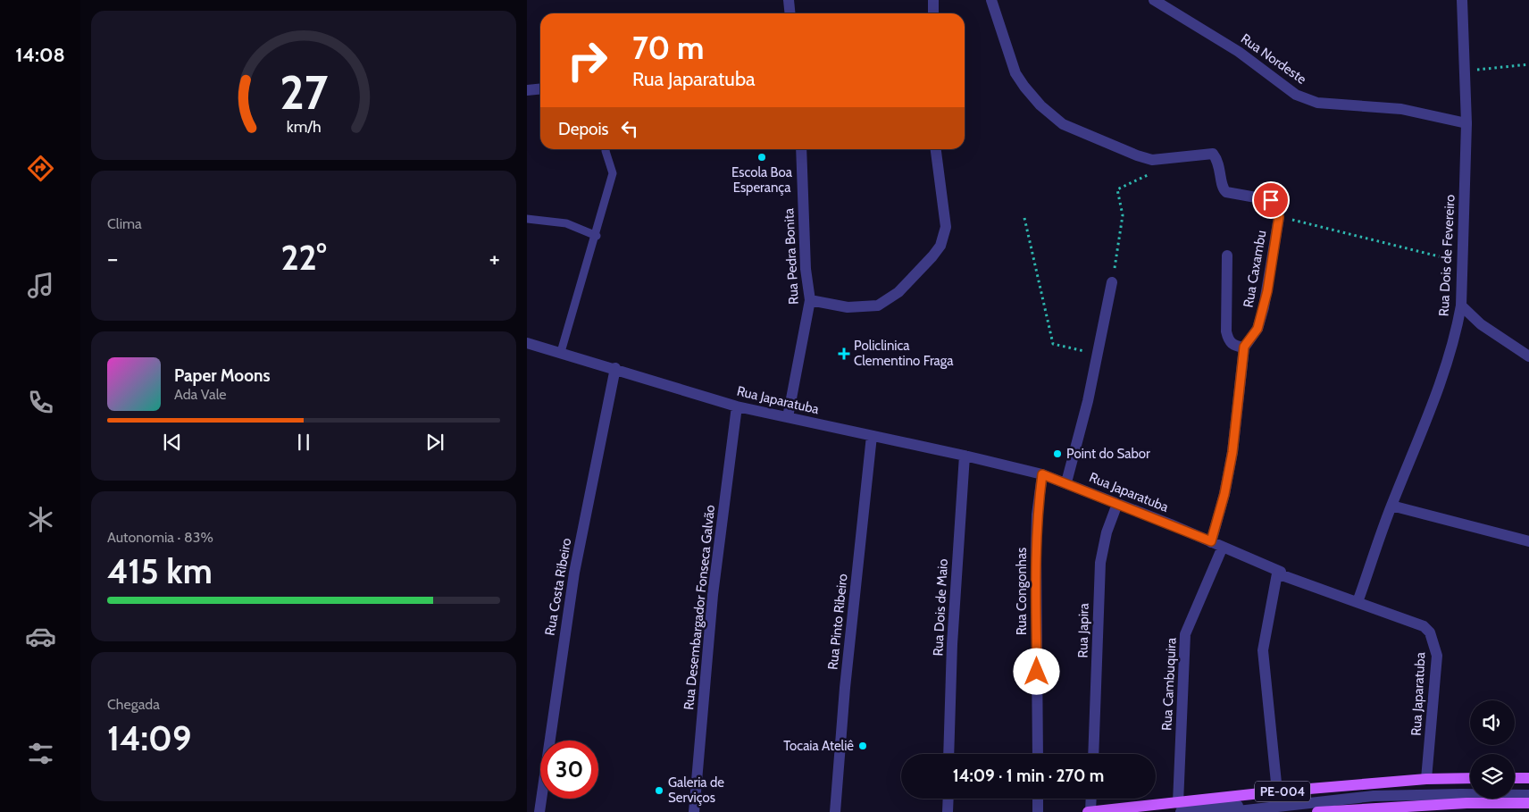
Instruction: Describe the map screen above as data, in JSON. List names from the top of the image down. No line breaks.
{"streets":{"main road":["PE-004"],"street":["Rua Nordeste","Rua Dois de Fevereiro","Rua Pedra Bonita","Rua Caxambu","Rua Japaratuba","Rua Costa Ribeiro","Rua Congonhas","Rua Desembargador Fonseca Galvão","Rua Dois de Maio","Rua Pinto Ribeiro","Rua Japira","Rua Cambuquira"]},"crossings":[["Rua Nordeste","Rua Dois de Fevereiro"],["Rua Dois de Fevereiro","Rua Japaratuba"],["Rua Pedra Bonita","Rua Japaratuba"],["Rua Japaratuba","Rua Costa Ribeiro"],["Rua Japaratuba","Rua Congonhas"],["Rua Japaratuba","Rua Desembargador Fonseca Galvão"],["Rua Japaratuba","Rua Dois de Maio"],["Rua Japaratuba","Rua Pinto Ribeiro"],["Rua Japaratuba","Rua Japira"],["Rua Japaratuba","Rua Cambuquira"],["Rua Japaratuba","PE-004"],["Rua Cambuquira","PE-004"]],"places":{"other":["Escola Boa Esperança","Point do Sabor","Tocaia Ateliê","Galeria de Serviços"],"health":["Policlinica Clementino Fraga"]},"page":{"tabs":"14:08","turn":["70 m","Rua Japaratuba"],"then":"Depois","tile":["Clima",["Autonomia · 83%","415 km"],["Chegada","14:09"]],"heat":["−","22°","+"],"song":["Paper Moons","Ada Vale"],"limit":"30","trip":"14:09 · 1 min · 270 m","gauge":["27","km/h"]}}
